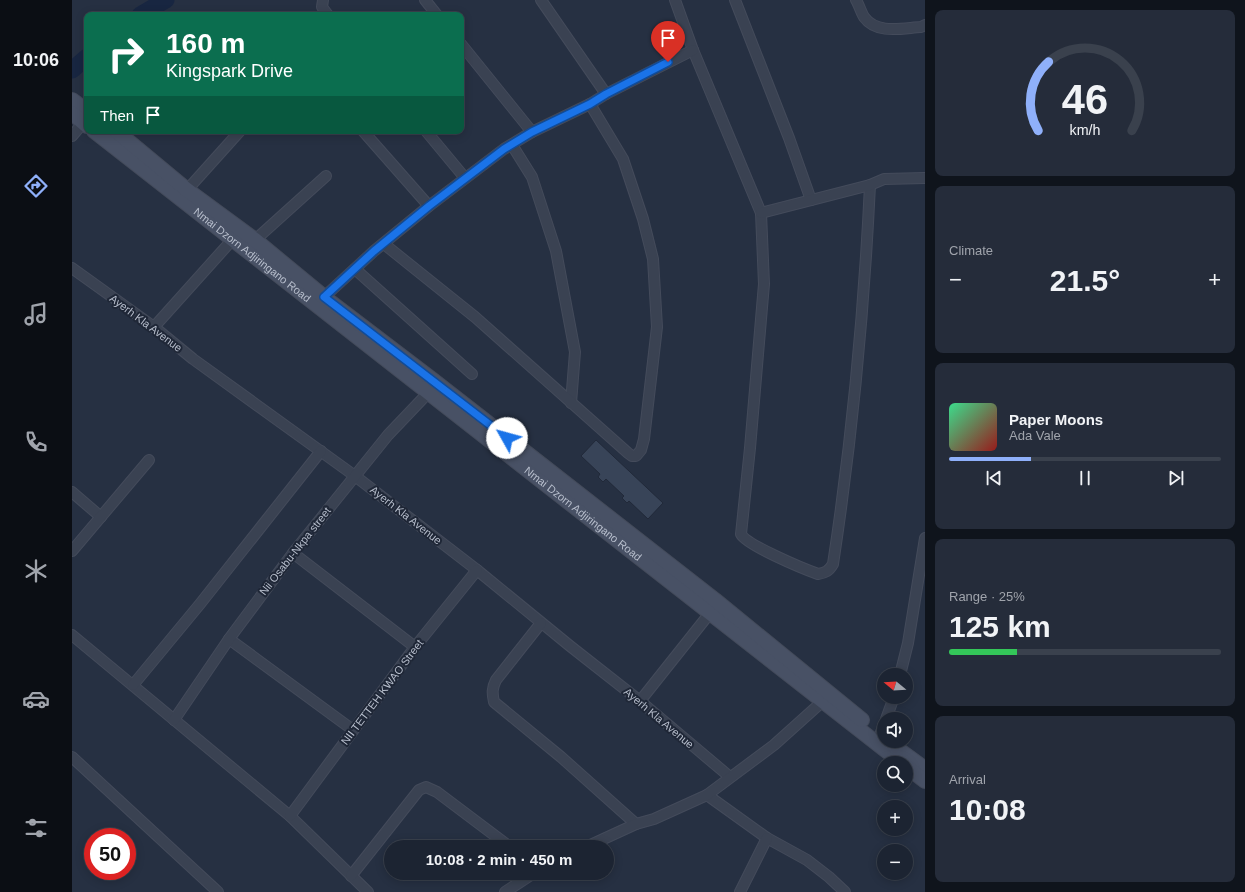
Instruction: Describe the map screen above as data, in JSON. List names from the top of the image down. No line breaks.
{"streets":{"main road":["Nmai Dzorn Adjiringano Road"],"street":["Ayerh Kla Avenue","Nii Osabu-Nkpa street","NII TETTEH KWAO Street"]},"crossings":[["Nmai Dzorn Adjiringano Road","Nii Osabu-Nkpa street"],["Ayerh Kla Avenue","Nii Osabu-Nkpa street"],["Ayerh Kla Avenue","NII TETTEH KWAO Street"]],"north":"left","page":{"tabs":"10:06","turn":["160 m","Kingspark Drive"],"then":"Then","tile":["Climate",["Range · 25%","125 km"],["Arrival","10:08"]],"heat":["−","21.5°","+"],"song":["Paper Moons","Ada Vale"],"map_buttons":["+","−"],"limit":"50","trip":"10:08 · 2 min · 450 m","gauge":["46","km/h"]}}
